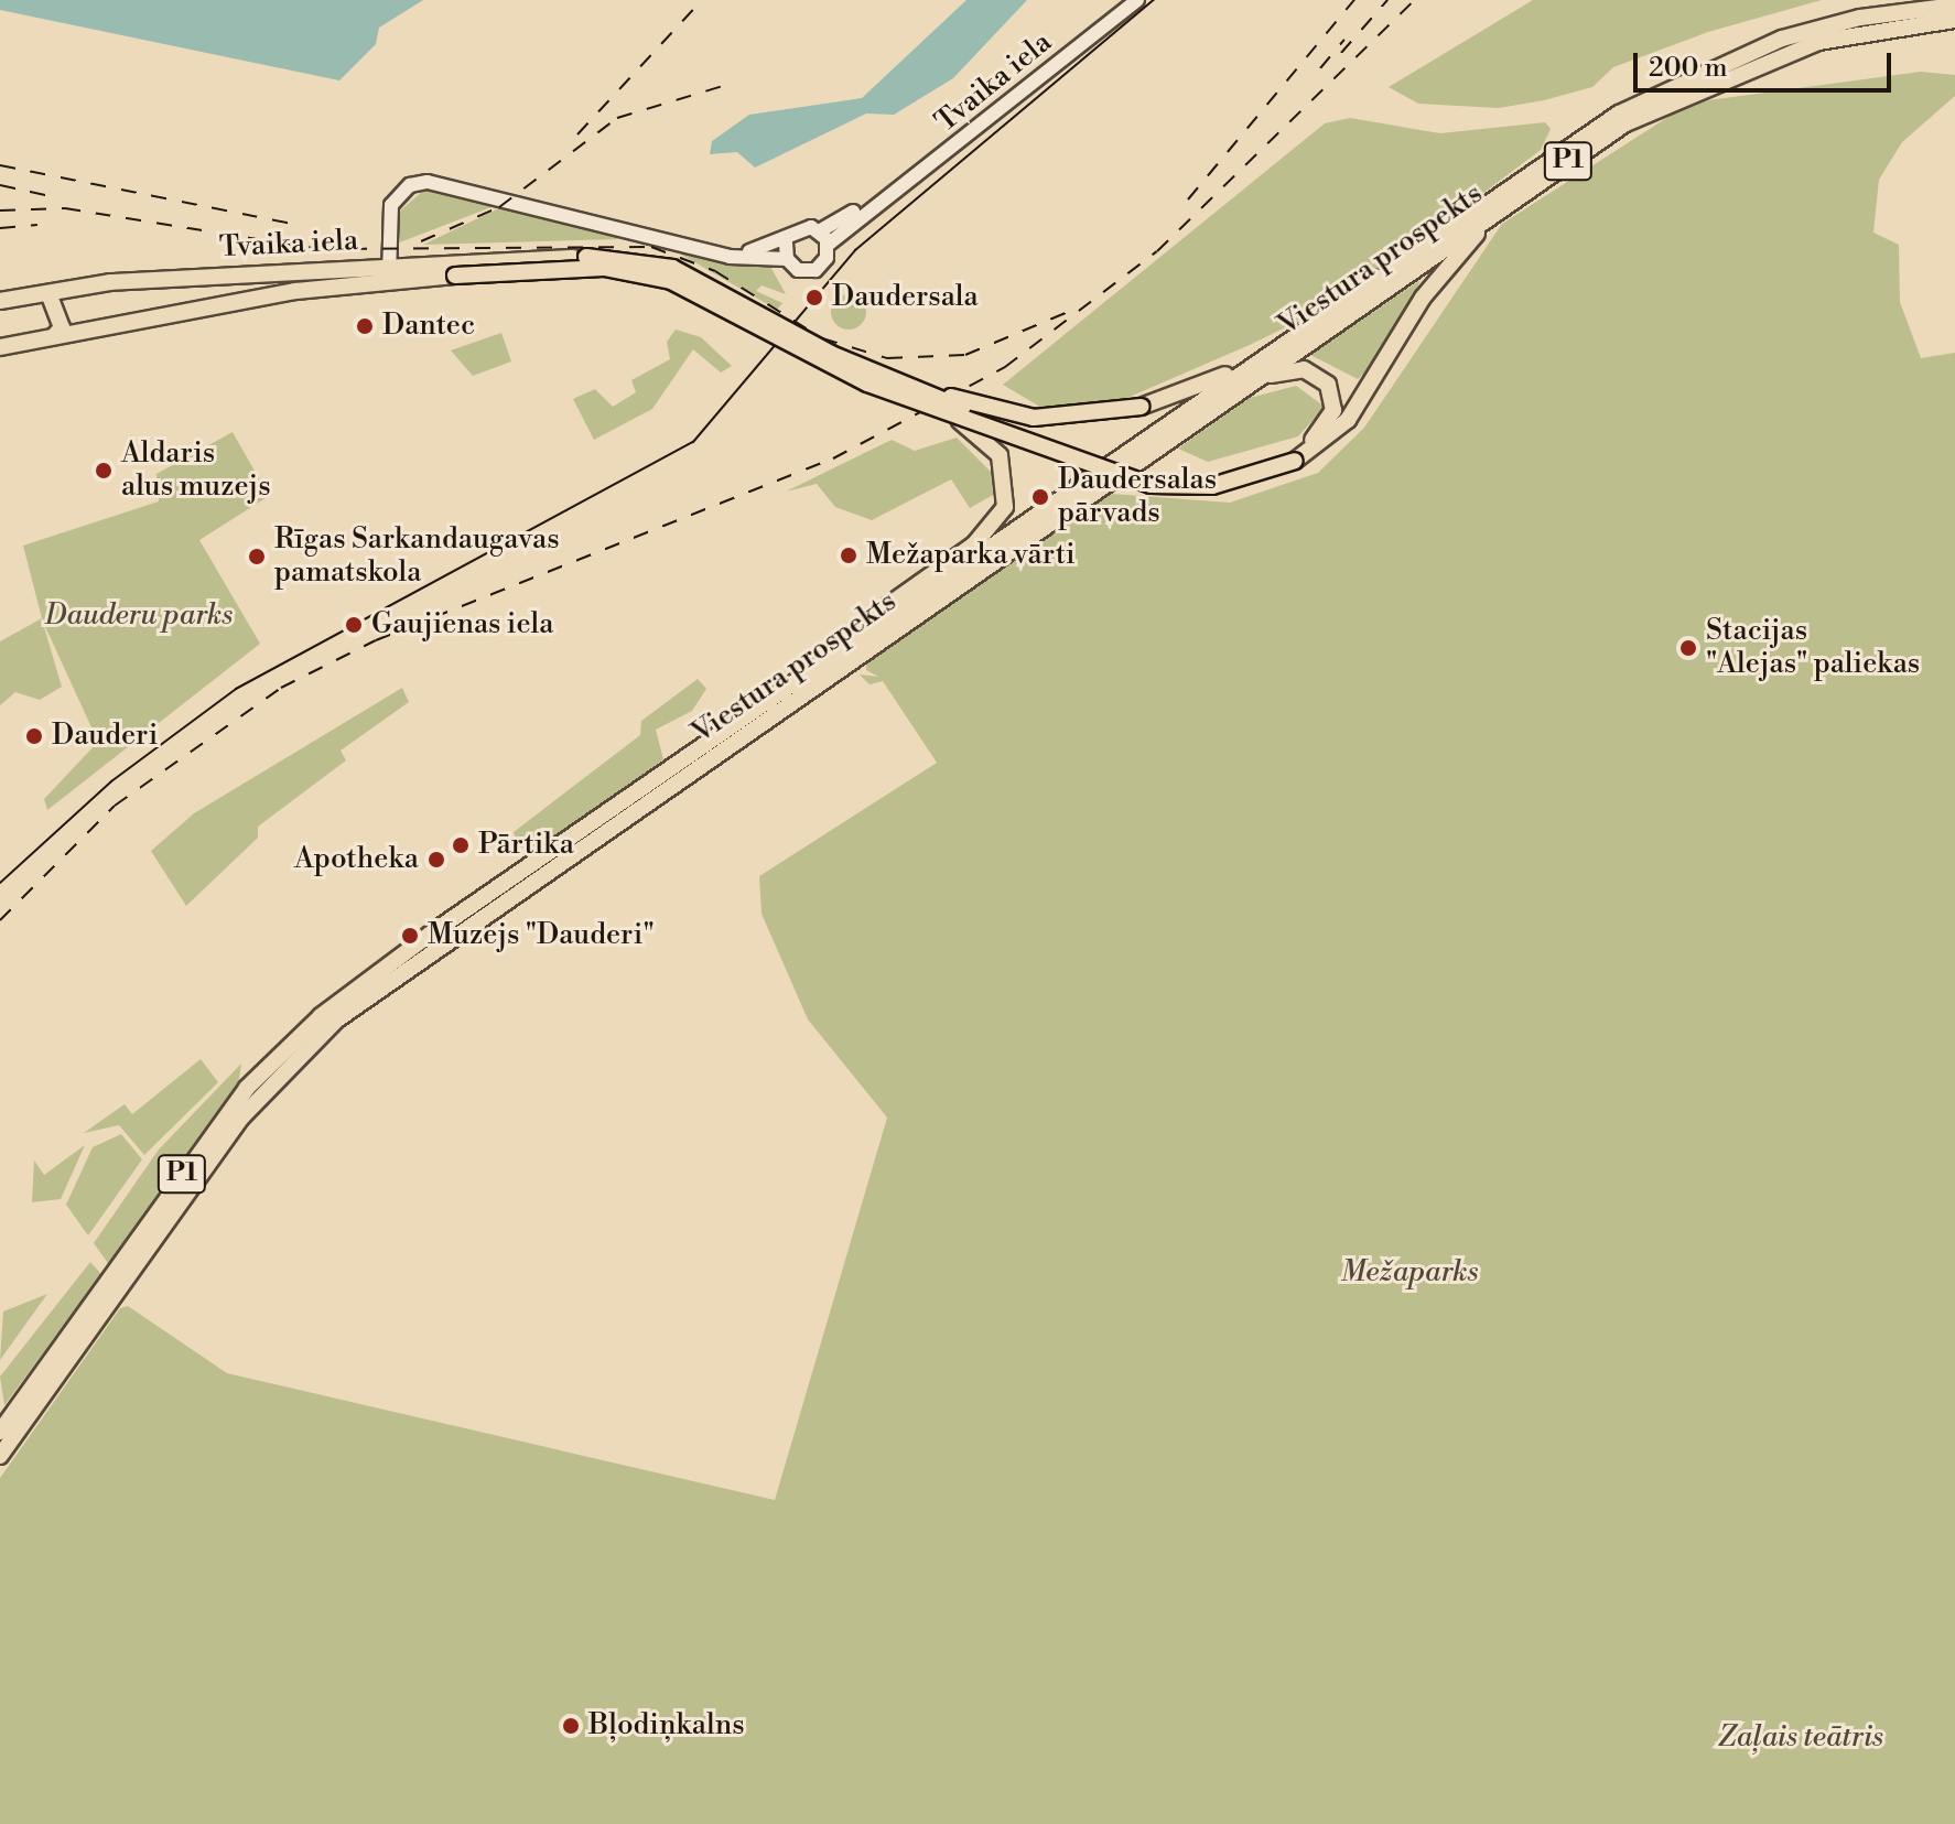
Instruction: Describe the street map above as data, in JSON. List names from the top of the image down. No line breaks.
{"streets":{"main road":["Tvaika iela","P1","Viestura prospekts"]},"parks":["Dauderu parks","Mežaparks","Zaļais teātris"],"places":["Daudersala","Dantec","Aldaris alus muzejs","Daudersalas pārvads","Mežaparka vārti","Rīgas Sarkandaugavas pamatskola","Gaujienas iela","Stacijas \"Alejas\" paliekas","Dauderi","Pārtika","Apotheka","Muzejs \"Dauderi\"","Bļodiņkalns"],"scale_bar":"200 m"}
